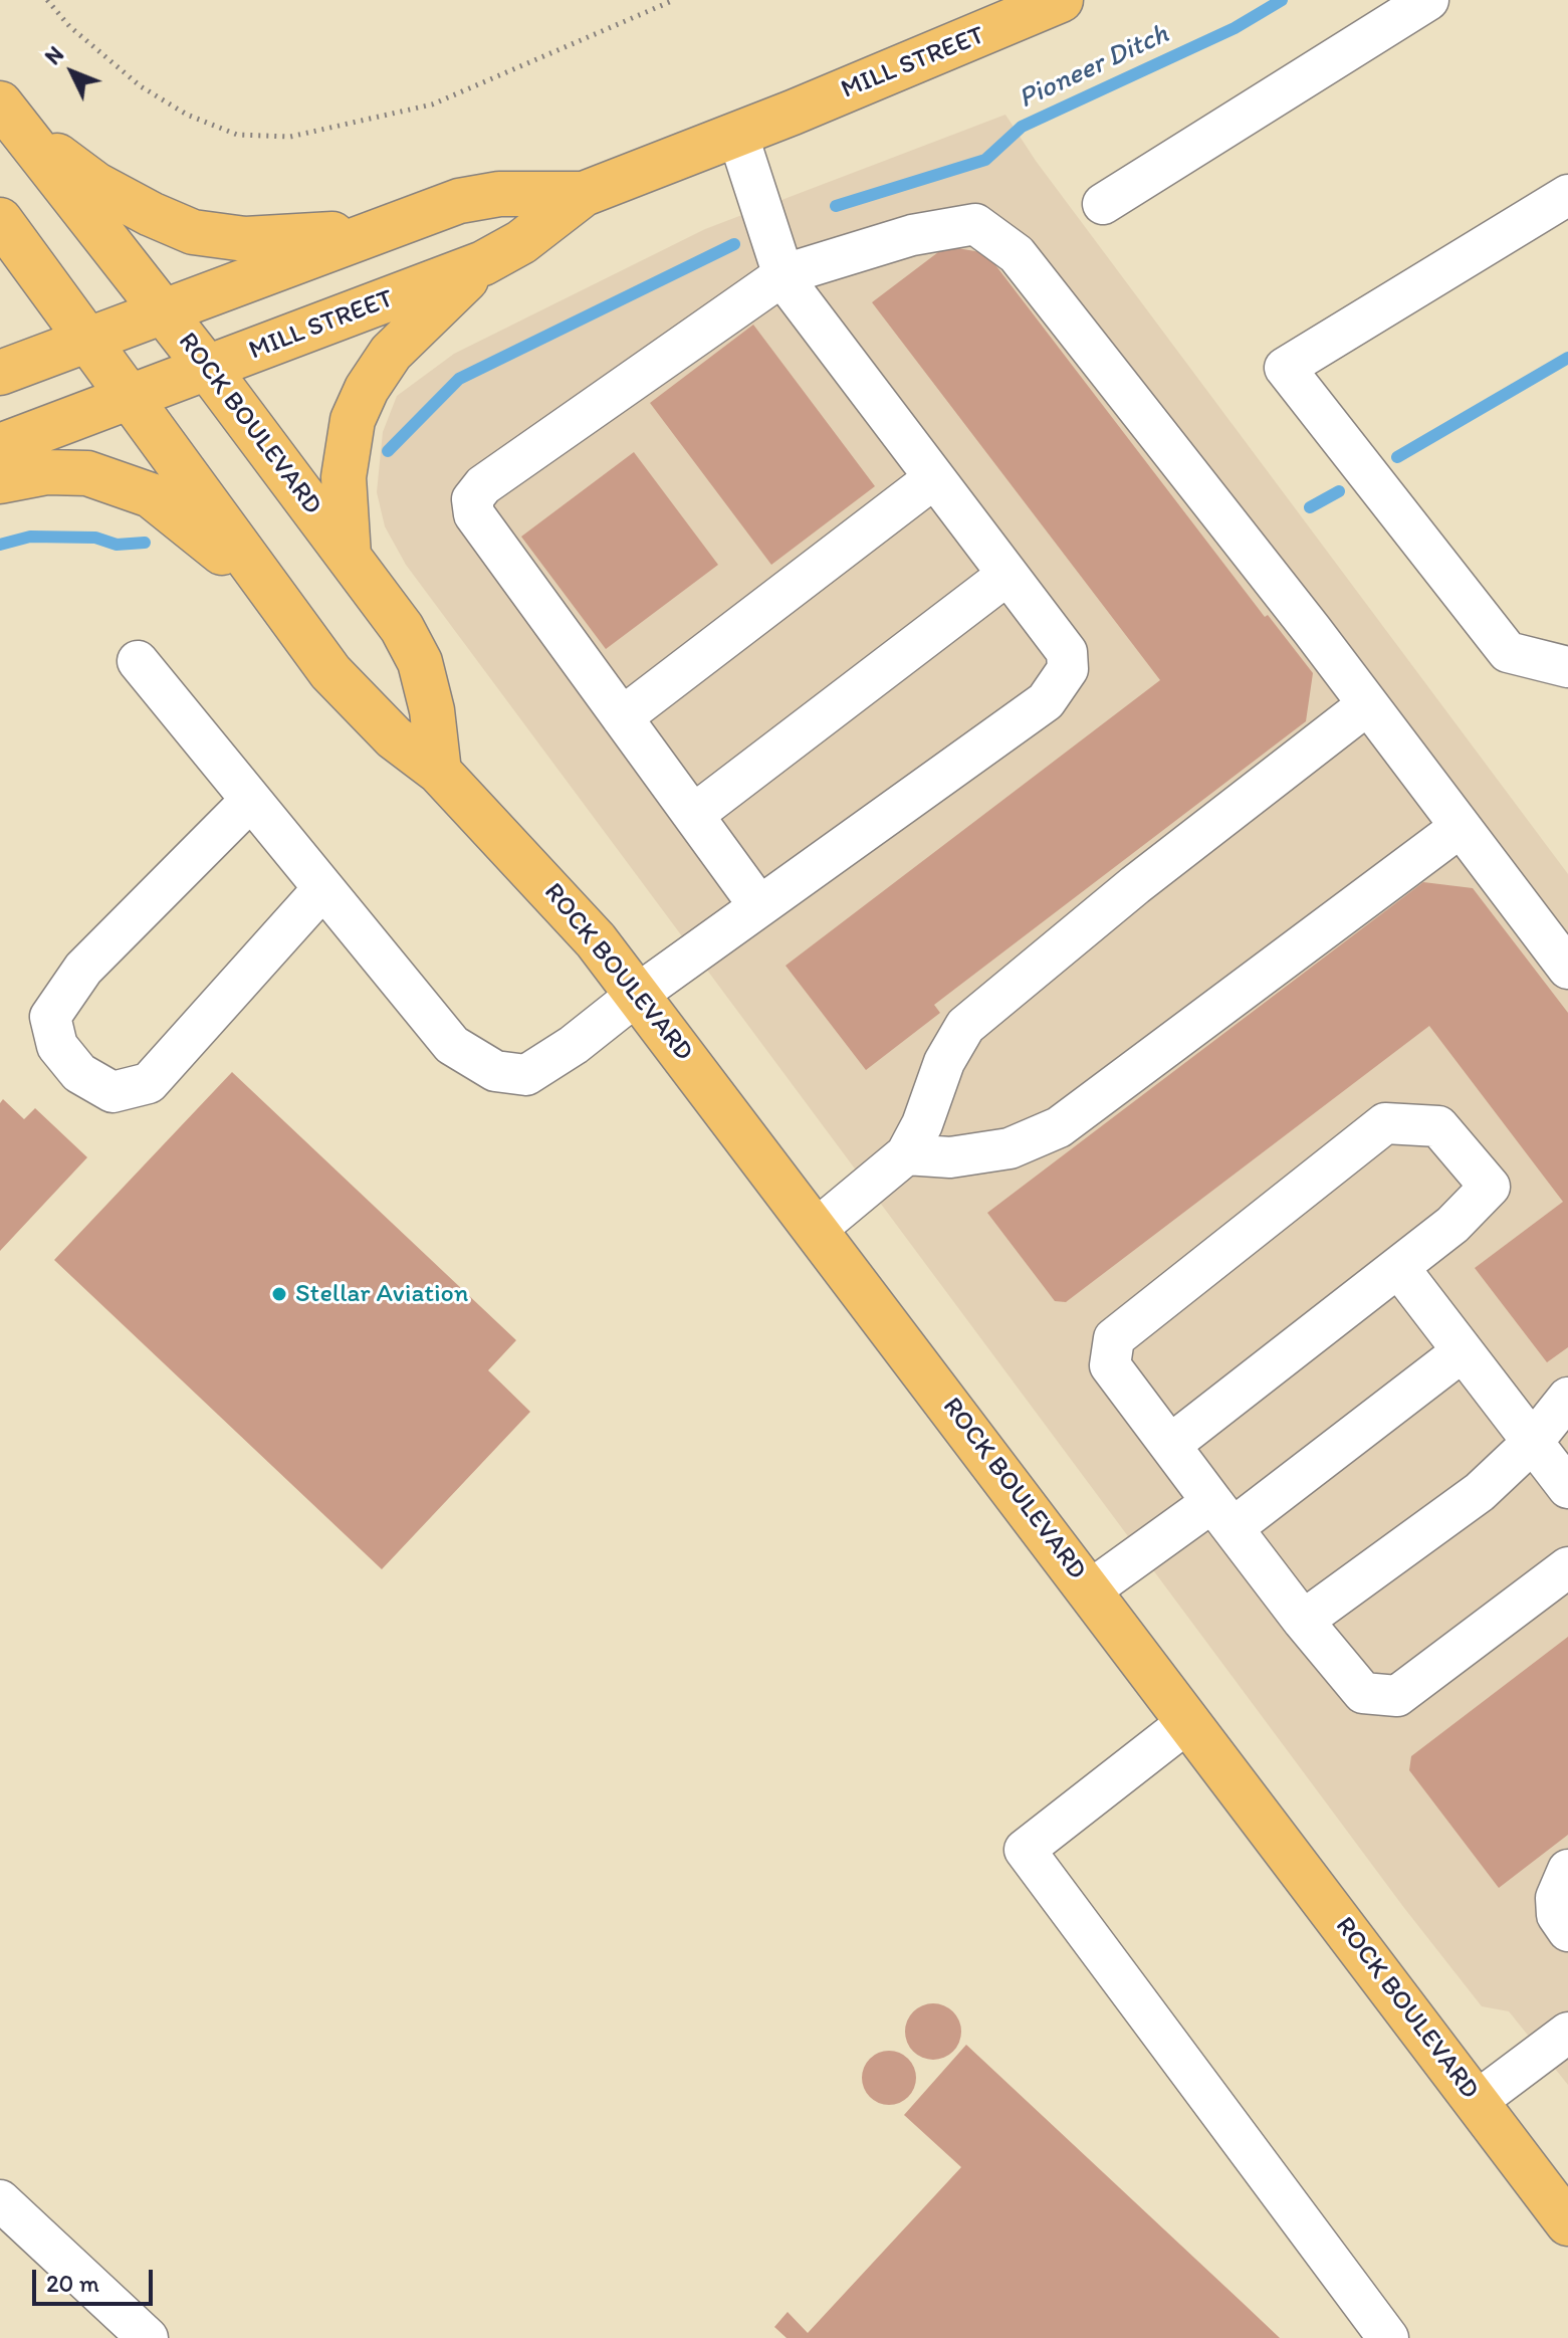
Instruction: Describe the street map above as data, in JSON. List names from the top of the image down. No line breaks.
{"streets":{"main road":["MILL STREET","ROCK BOULEVARD"]},"crossings":[["MILL STREET","ROCK BOULEVARD"]],"water":["Pioneer Ditch"],"places":["Stellar Aviation"],"scale_bar":"20 m","north":"top left"}
